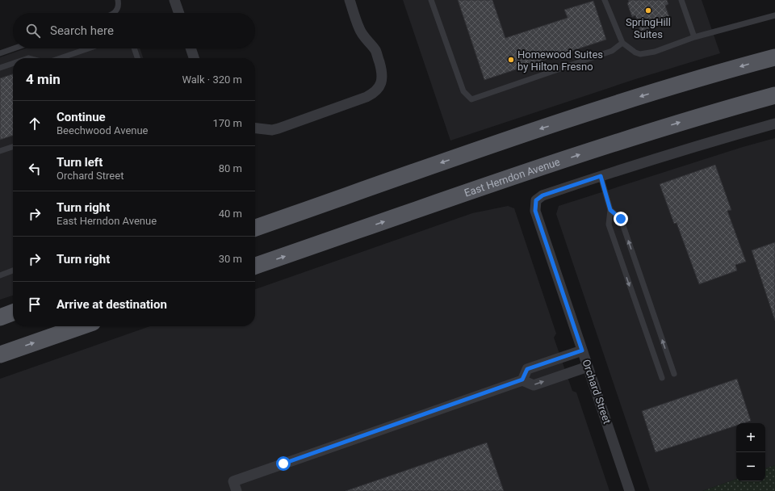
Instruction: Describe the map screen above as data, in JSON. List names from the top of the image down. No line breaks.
{"streets":{"main road":["East Herndon Avenue"],"street":["Orchard Street"]},"places":["SpringHill Suites","Homewood Suites by Hilton Fresno"],"page":{"search":"Search here","heading":["4 min","Walk · 320 m"],"list":[["Continue","Beechwood Avenue","170 m"],["Turn left","Orchard Street","80 m"],["Turn right","East Herndon Avenue","40 m"],["Turn right","30 m"],"Arrive at destination"],"map_buttons":["+","−"]}}
